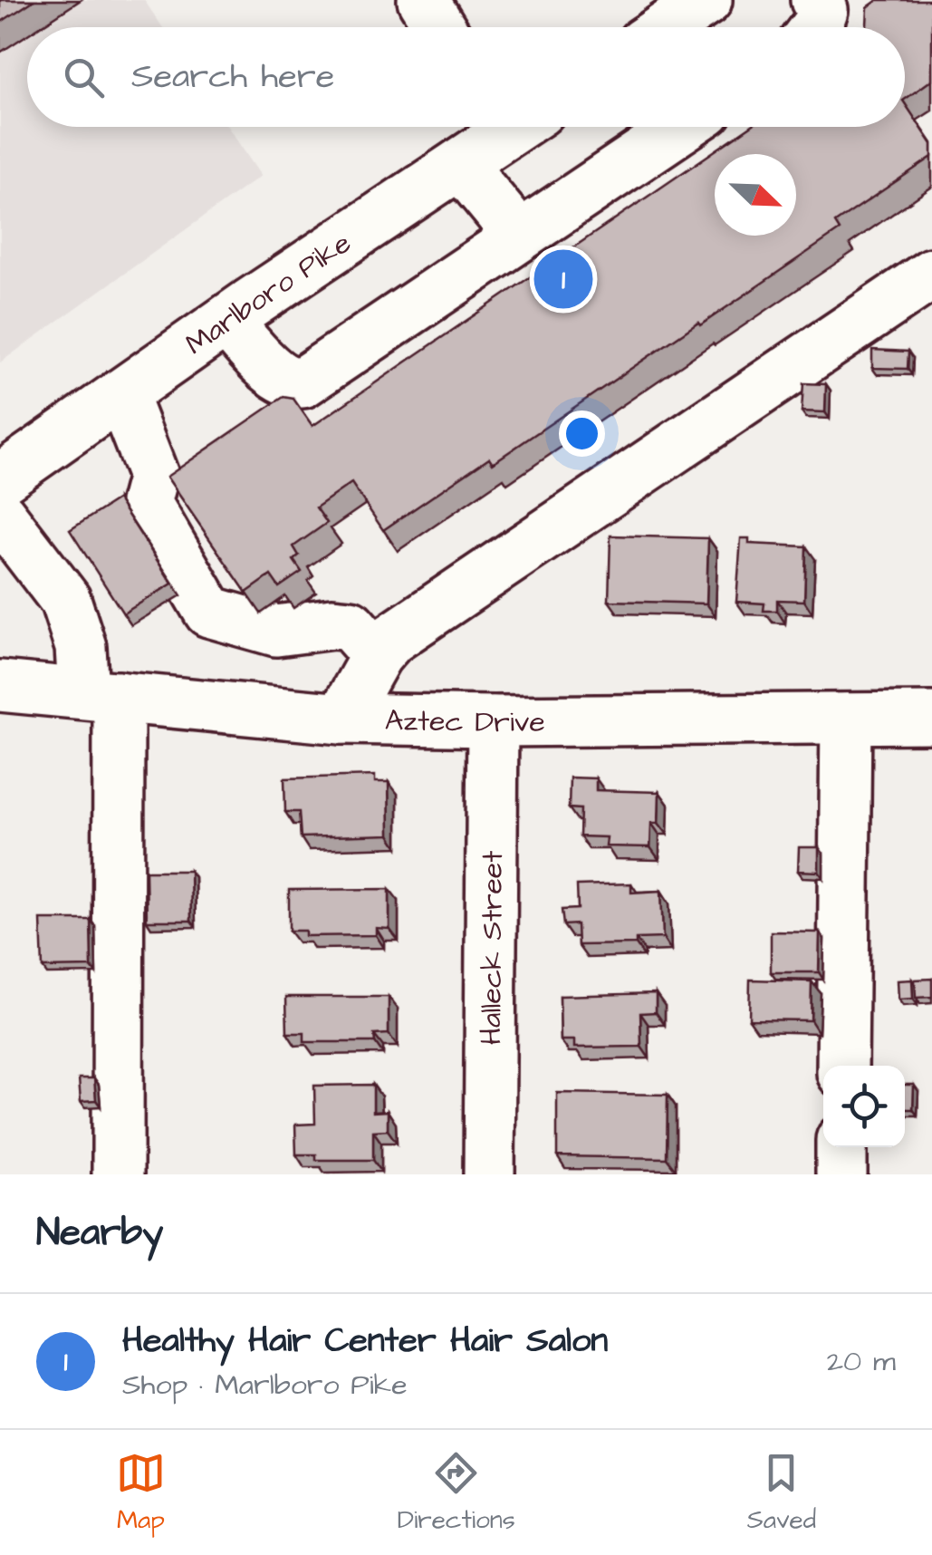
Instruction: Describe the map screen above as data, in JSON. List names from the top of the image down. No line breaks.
{"streets":{"street":["Marlboro Pike","Aztec Drive","Halleck Street"]},"crossings":[["Aztec Drive","Halleck Street"]],"north":"bottom right","page":{"search":"Search here","pins":"1","heading":"Nearby","list":[{"mark":"1","name":"Healthy Hair Center Hair Salon","note":"Shop · Marlboro Pike","value":"20 m"}],"nav":["Map","Directions","Saved"]}}
